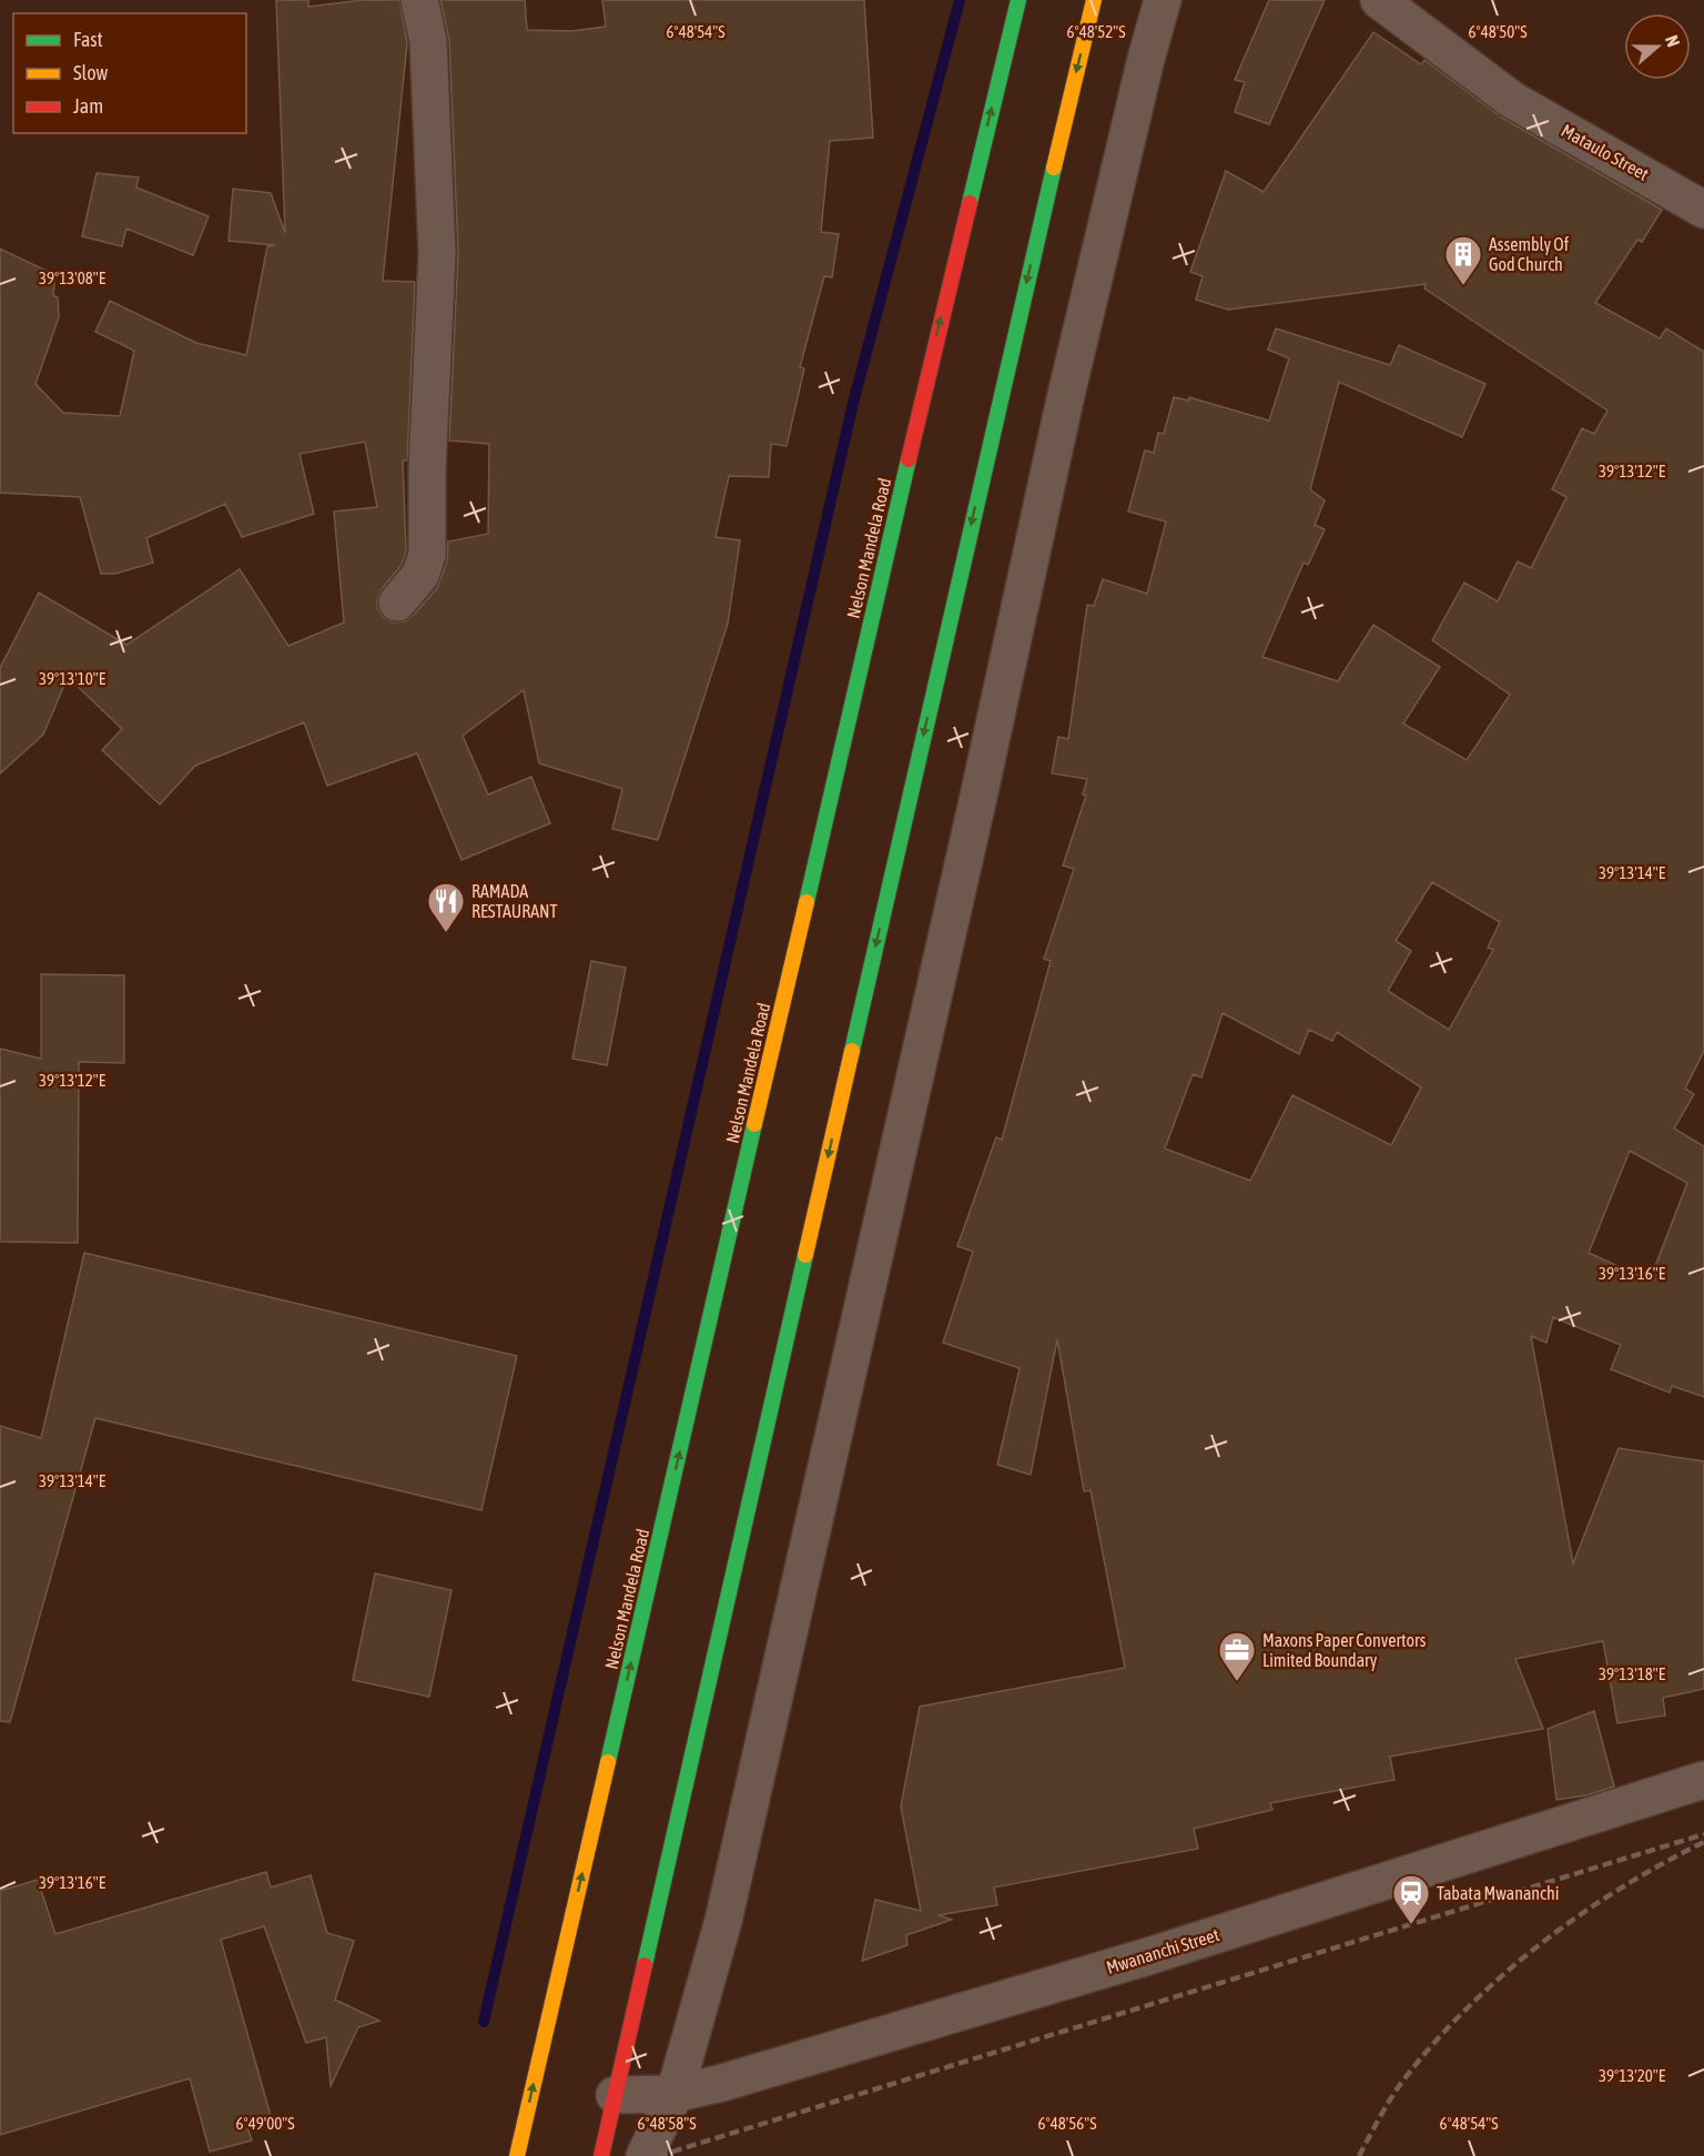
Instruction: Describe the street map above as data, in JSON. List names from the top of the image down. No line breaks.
{"streets":{"main road":["Nelson Mandela Road"],"street":["Mataulo Street","Mwananchi Street"]},"places":{"building":["Assembly Of God Church"],"restaurant":["RAMADA RESTAURANT"],"office":["Maxons Paper Convertors Limited Boundary"],"station":["Tabata Mwananchi"]},"legend":["Fast","Slow","Jam"],"north":"right","coordinates":["6°48'54\"S","6°48'52\"S","6°48'50\"S","39°13'08\"E","39°13'12\"E","39°13'10\"E","39°13'14\"E","39°13'16\"E","39°13'18\"E","39°13'20\"E","6°49'00\"S","6°48'58\"S","6°48'56\"S"]}
